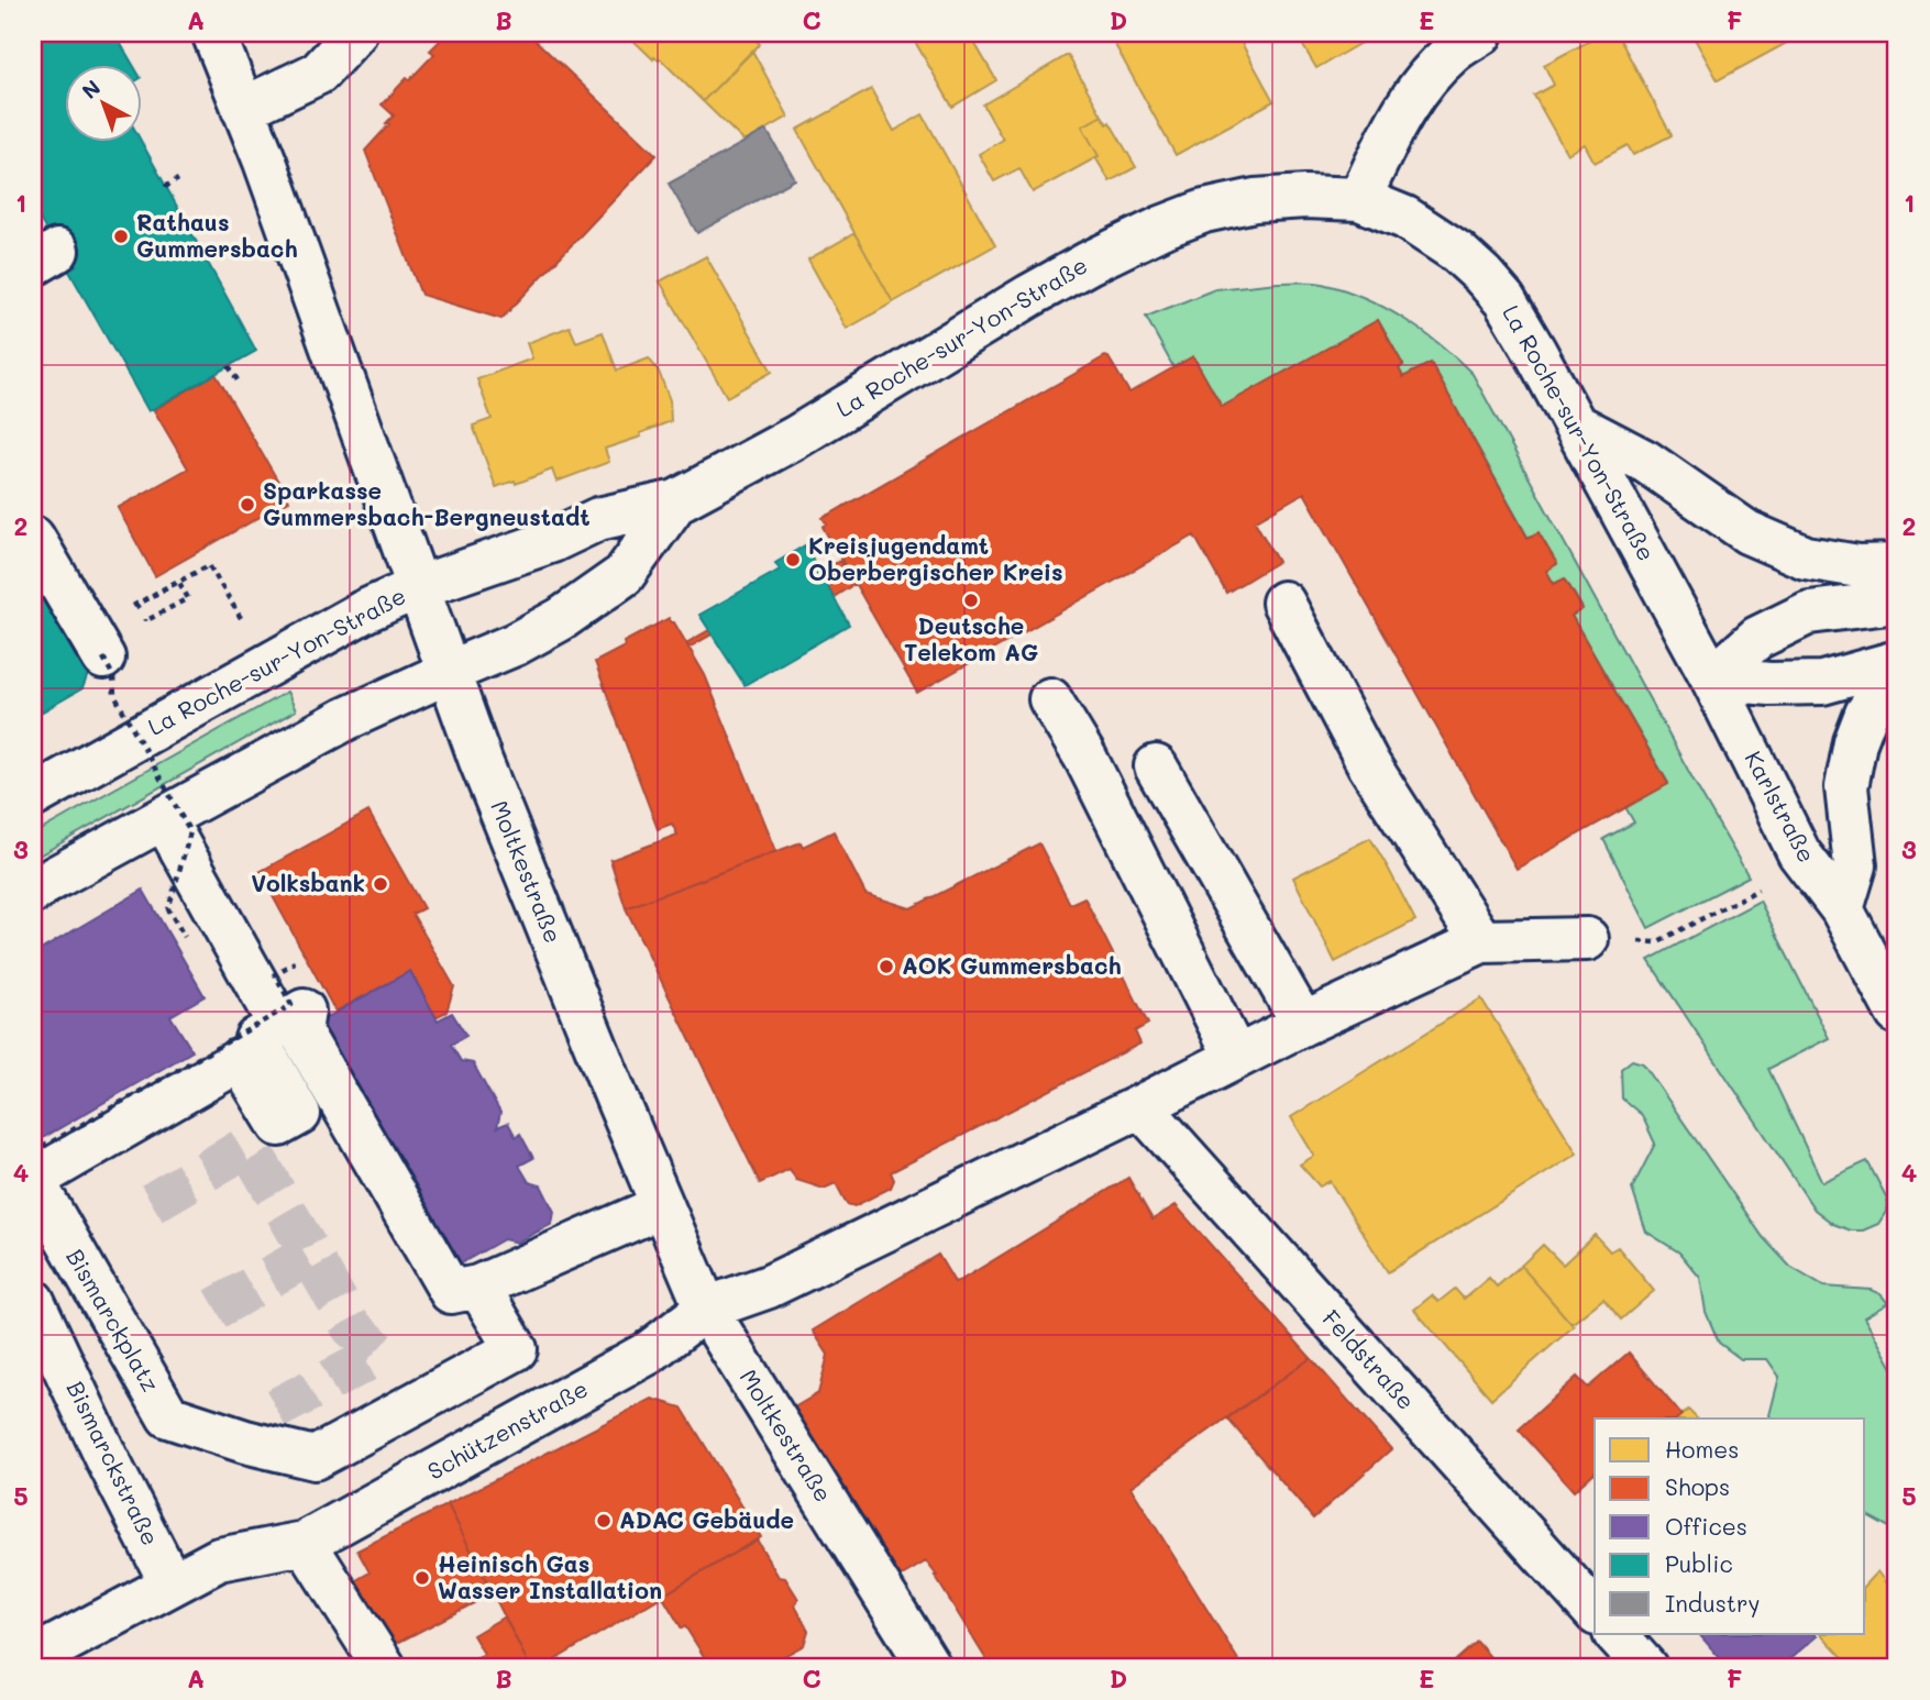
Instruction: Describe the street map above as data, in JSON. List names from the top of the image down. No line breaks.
{"streets":{"street":["La Roche-sur-Yon-Straße","Karlstraße","Moltkestraße","Bismarckplatz","Feldstraße","Schützenstraße","Bismarckstraße"]},"crossings":[["La Roche-sur-Yon-Straße","Karlstraße"],["La Roche-sur-Yon-Straße","Moltkestraße"],["Moltkestraße","Schützenstraße"],["Schützenstraße","Bismarckstraße"]],"places":["Rathaus Gummersbach","Sparkasse Gummersbach-Bergneustadt","Kreisjugendamt Oberbergischer Kreis","Deutsche Telekom AG","Volksbank","AOK Gummersbach","ADAC Gebäude","Heinisch Gas Wasser Installation"],"legend":["Homes","Shops","Offices","Public","Industry"],"north":"top left","grid":{"columns":["A","B","C","D","E","F"],"rows":["1","2","3","4","5"]}}
